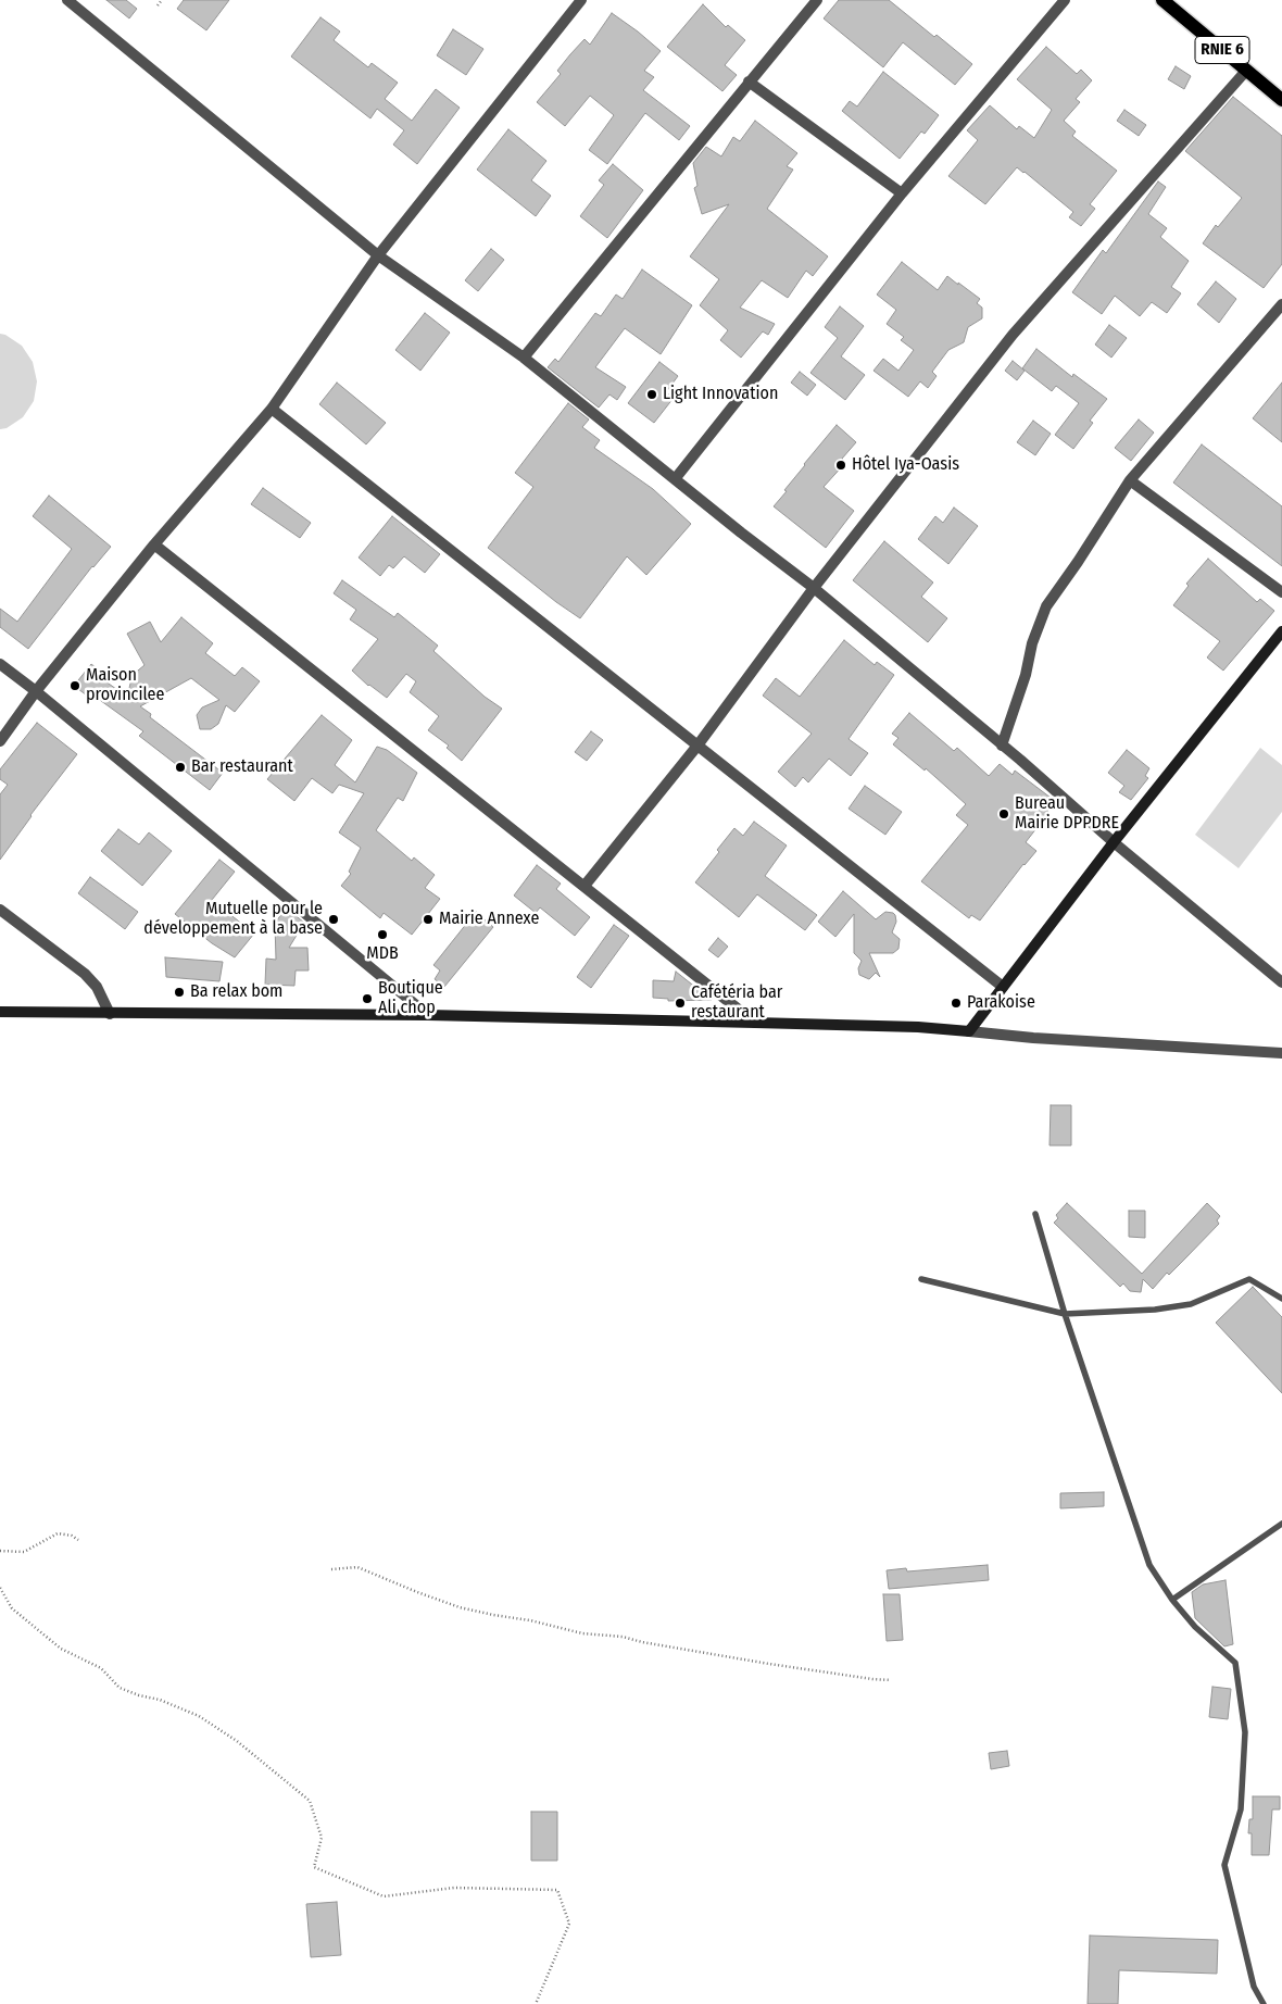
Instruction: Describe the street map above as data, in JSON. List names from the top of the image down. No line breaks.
{"streets":{"main road":["RNIE 6"]},"places":["Light Innovation","Hôtel Iya-Oasis","Maison provincilee","Bar restaurant","Bureau Mairie DPPDRE","Mutuelle pour le développement à la base","Mairie Annexe","MDB","Ba relax bom","Boutique Ali chop","Cafétéria bar restaurant","Parakoise"]}
